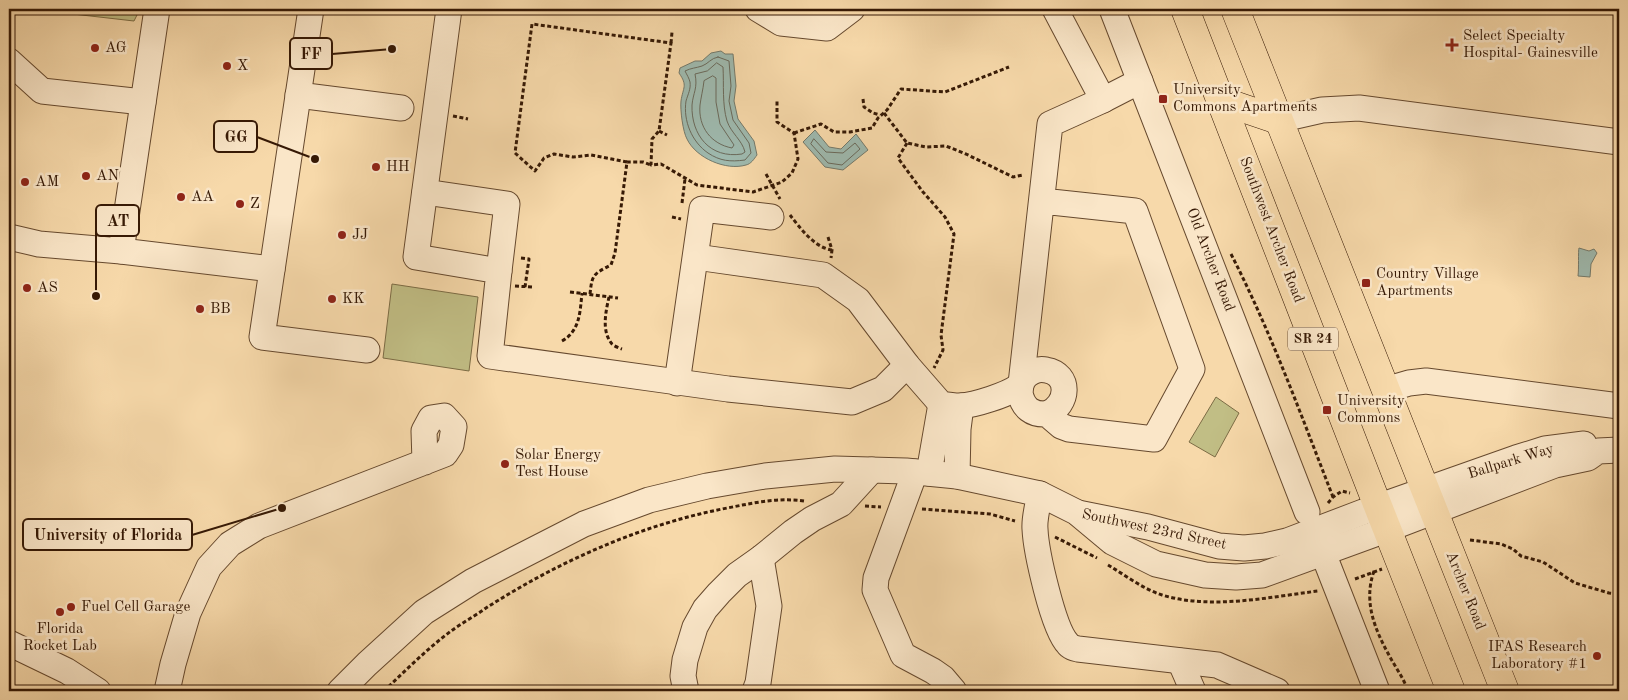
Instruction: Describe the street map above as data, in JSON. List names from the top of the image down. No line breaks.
{"streets":{"main road":["Southwest Archer Road","SR 24","Archer Road"],"street":["Old Archer Road","Ballpark Way","Southwest 23rd Street"]},"crossings":[["Southwest Archer Road","SR 24"],["Southwest Archer Road","Southwest 23rd Street"],["SR 24","Ballpark Way"],["SR 24","Southwest 23rd Street"],["SR 24","Archer Road"],["Ballpark Way","Southwest 23rd Street"],["Ballpark Way","Archer Road"],["Southwest 23rd Street","Archer Road"]],"places":{"health":["Select Specialty Hospital- Gainesville"],"other":["AG","FF","X","GG","HH","AN","AM","AA","Z","JJ","AS","AT","KK","BB","Solar Energy Test House","University of Florida","Fuel Cell Garage","Florida Rocket Lab","IFAS Research Laboratory #1"],"transit":["University Commons Apartments","Country Village Apartments","University Commons"]}}
